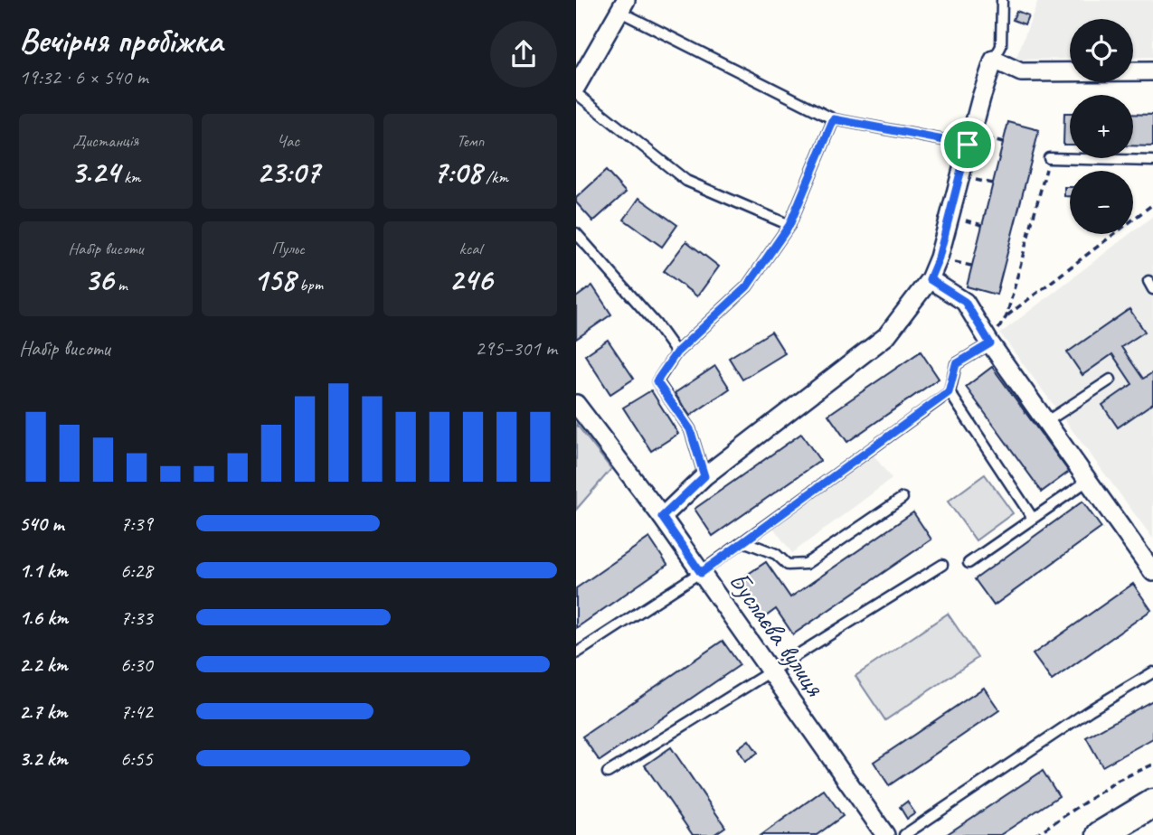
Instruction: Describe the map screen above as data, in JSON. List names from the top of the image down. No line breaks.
{"streets":{"street":["Буслаєва вулиця"]},"page":{"heading":["Вечірня пробіжка","19:32 · 6 × 540 m"],"map_buttons":["+","−"],"stats":[["Дистанція","3.24 km"],["Час","23:07"],["Темп","7:08 /km"],["Набір висоти","36 m"],["Пульс","158 bpm"],["kcal","246"]],"chart":["Набір висоти","295–301 m"],"list":[{"name":"540 m","note":"7:39"},{"name":"1.1 km","note":"6:28"},{"name":"1.6 km","note":"7:33"},{"name":"2.2 km","note":"6:30"},{"name":"2.7 km","note":"7:42"},{"name":"3.2 km","note":"6:55"}]}}
